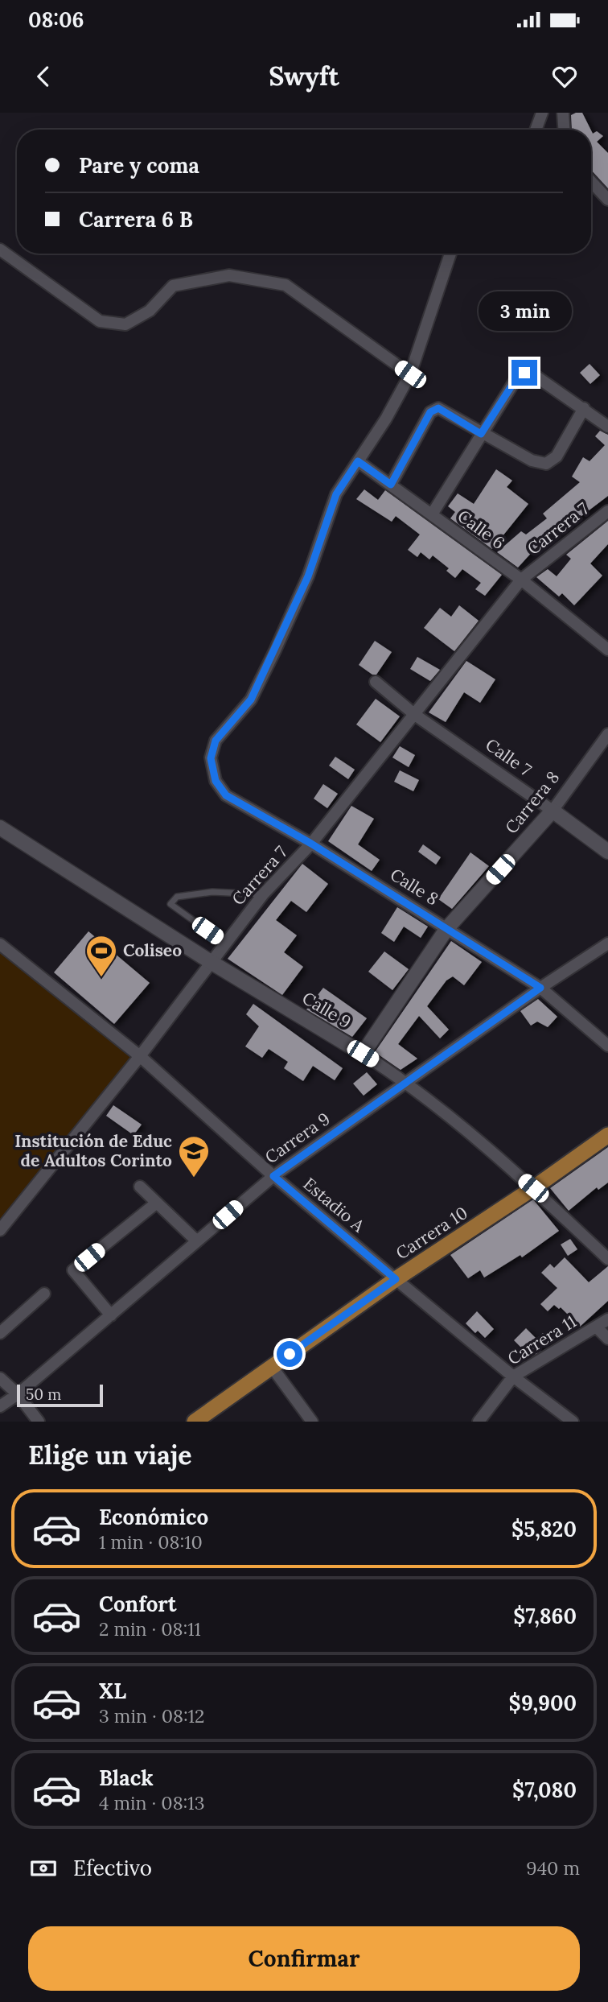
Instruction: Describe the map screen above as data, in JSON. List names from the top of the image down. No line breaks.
{"streets":{"main road":["Carrera 10"],"street":["Carrera 7","Calle 6","Calle 7","Carrera 8","Calle 8","Calle 9","Carrera 9","Estadio A","Carrera 11"]},"crossings":[["Carrera 7","Calle 6"],["Carrera 7","Calle 7"],["Carrera 7","Calle 8"],["Carrera 7","Calle 9"],["Carrera 7","Estadio A"],["Calle 6","Calle 8"],["Calle 7","Carrera 8"],["Carrera 8","Calle 8"],["Carrera 8","Calle 9"],["Calle 8","Carrera 9"],["Calle 9","Carrera 9"],["Calle 9","Carrera 10"],["Carrera 9","Estadio A"],["Estadio A","Carrera 10"],["Estadio A","Carrera 11"]],"places":{"sports":["Coliseo"],"school or university":["Institución de Educ de Adultos Corinto"]},"scale_bar":"50 m","page":{"status":"08:06","header":"Swyft","banner":["Pare y coma","Carrera 6 B"],"bubble":"3 min","scale":"50 m","heading":"Elige un viaje","list":[{"name":"Económico","note":"1 min · 08:10","value":"$5,820"},{"name":"Confort","note":"2 min · 08:11","value":"$7,860"},{"name":"XL","note":"3 min · 08:12","value":"$9,900"},{"name":"Black","note":"4 min · 08:13","value":"$7,080"}],"pay":["Efectivo","940 m"],"buttons":"Confirmar"}}
